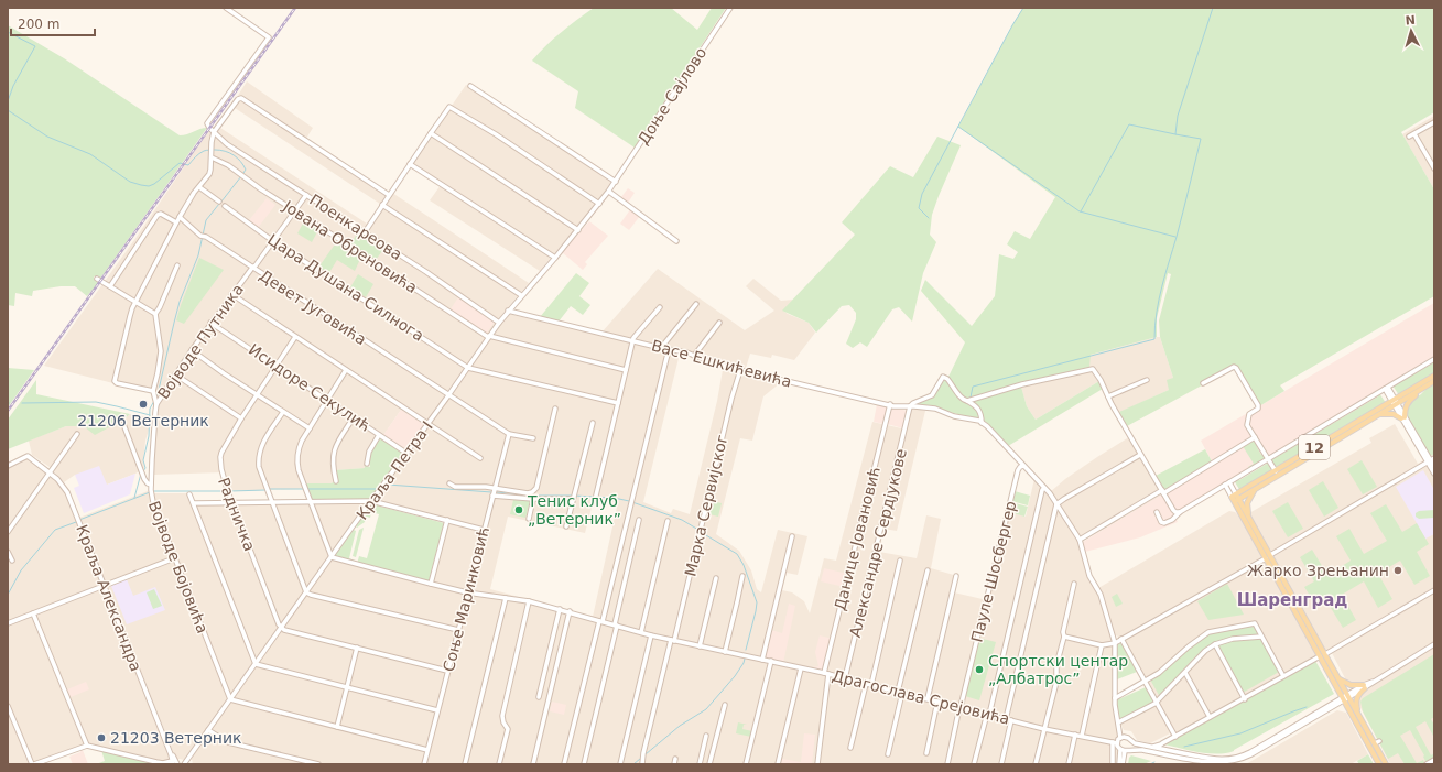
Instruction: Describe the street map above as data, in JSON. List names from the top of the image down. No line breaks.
{"streets":{"main road":["12"],"street":["Доње Сајлово","Поенкареова","Јована Обреновића","Цара Душана Силнога","Девет Југовића","Војводе Путника","Васе Ешкићевића","Исидоре Секулић","Краља Петра I","Марка Сервијског","Радничка","Данице Јовановић","Александре Сердјукове","Војводе Бојовића","Пауле Шосбергер","Краља Александра","Соње Маринковић","Драгослава Срејовића"]},"crossings":[["Доње Сајлово","Краља Петра I"],["Поенкареова","Војводе Путника"],["Поенкареова","Краља Петра I"],["Јована Обреновића","Војводе Путника"],["Јована Обреновића","Краља Петра I"],["Цара Душана Силнога","Војводе Путника"],["Цара Душана Силнога","Краља Петра I"],["Девет Југовића","Војводе Путника"],["Девет Југовића","Краља Петра I"],["Девет Југовића","Соње Маринковић"],["Војводе Путника","Исидоре Секулић"],["Војводе Путника","Војводе Бојовића"],["Васе Ешкићевића","Краља Петра I"],["Васе Ешкићевића","Марка Сервијског"],["Васе Ешкићевића","Данице Јовановић"],["Васе Ешкићевића","Александре Сердјукове"],["Исидоре Секулић","Краља Петра I"],["Исидоре Секулић","Радничка"],["Краља Петра I","Радничка"],["Краља Петра I","Војводе Бојовића"],["Краља Петра I","Драгослава Срејовића"],["Марка Сервијског","Драгослава Срејовића"],["Данице Јовановић","Драгослава Срејовића"],["Александре Сердјукове","Драгослава Срејовића"],["Пауле Шосбергер","Драгослава Срејовића"],["Соње Маринковић","Драгослава Срејовића"]],"districts":["Шаренград"],"places":["21206 Ветерник","Тенис клуб „Ветерник”","Жарко Зрењанин","Спортски центар „Албатрос”","21203 Ветерник"],"scale_bar":"200 m","north":"top"}
